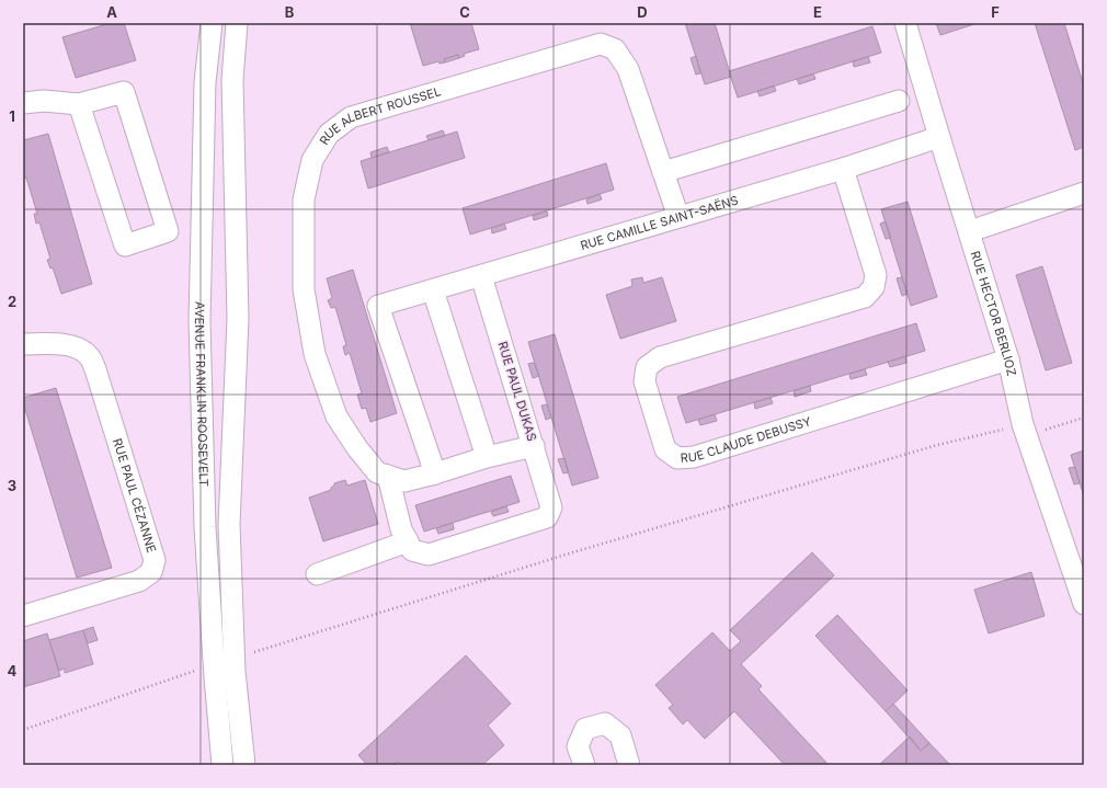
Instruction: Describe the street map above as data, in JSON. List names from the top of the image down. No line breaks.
{"streets":{"street":["RUE ALBERT ROUSSEL","RUE CAMILLE SAINT-SAËNS","RUE HECTOR BERLIOZ","RUE PAUL DUKAS","AVENUE FRANKLIN ROOSEVELT","RUE CLAUDE DEBUSSY","RUE PAUL CÉZANNE"]},"crossings":[["RUE ALBERT ROUSSEL","RUE CAMILLE SAINT-SAËNS"],["RUE CAMILLE SAINT-SAËNS","RUE HECTOR BERLIOZ"],["RUE CAMILLE SAINT-SAËNS","RUE PAUL DUKAS"],["RUE CAMILLE SAINT-SAËNS","RUE CLAUDE DEBUSSY"],["RUE HECTOR BERLIOZ","RUE CLAUDE DEBUSSY"]],"grid":{"columns":["A","B","C","D","E","F"],"rows":["1","2","3","4"]}}
